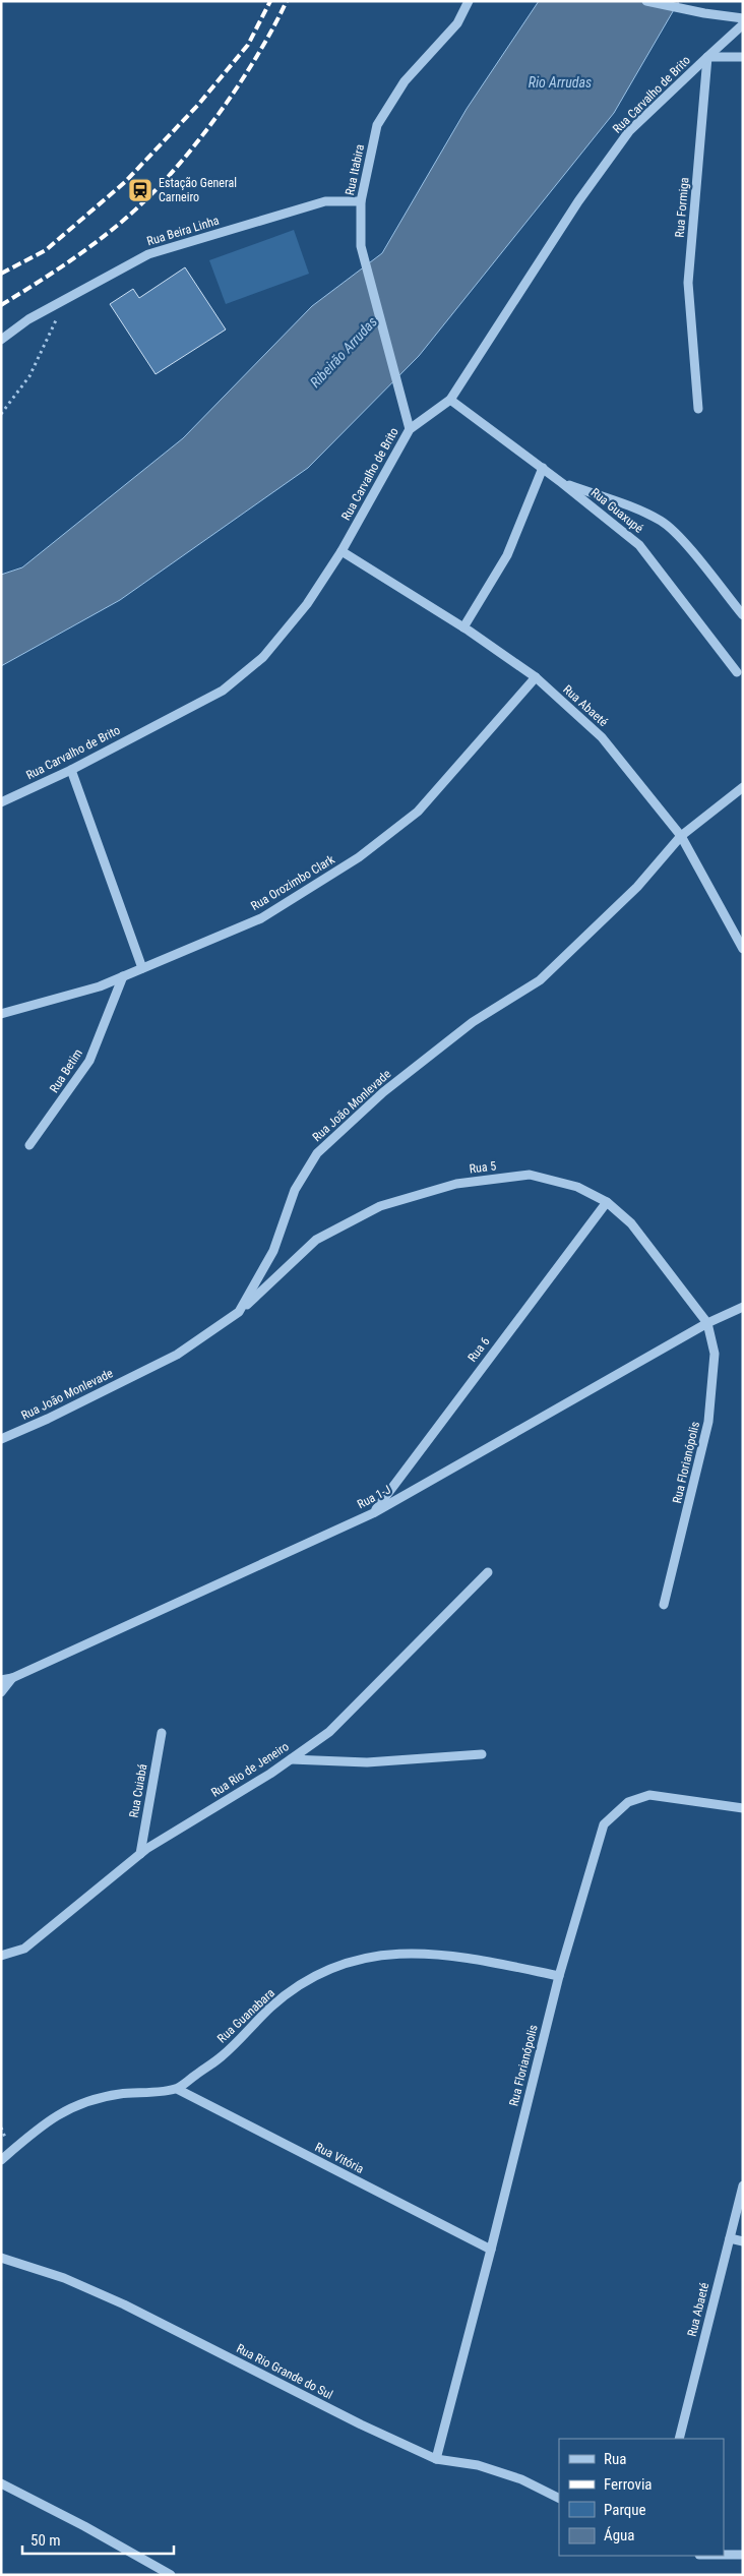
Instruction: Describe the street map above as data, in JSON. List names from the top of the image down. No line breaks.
{"streets":{"street":["Rua Carvalho de Brito","Rua Itabira","Rua Formiga","Rua Beira Linha","Rua Guaxupé","Rua Abaeté","Rua Orozimbo Clark","Rua Betim","Rua João Monlevade","Rua 5","Rua 6","Rua Florianópolis","Rua 1-J","Rua Rio de Jeneiro","Rua Cuiabá","Rua Guanabara","Rua Vitória","Rua Rio Grande do Sul"]},"crossings":[["Rua Carvalho de Brito","Rua Itabira"],["Rua Carvalho de Brito","Rua Formiga"],["Rua Carvalho de Brito","Rua Guaxupé"],["Rua Carvalho de Brito","Rua Abaeté"],["Rua Itabira","Rua Beira Linha"],["Rua Abaeté","Rua Orozimbo Clark"],["Rua Abaeté","Rua João Monlevade"],["Rua Orozimbo Clark","Rua Betim"],["Rua João Monlevade","Rua 5"],["Rua 5","Rua 6"],["Rua 5","Rua Florianópolis"],["Rua 5","Rua 1-J"],["Rua 6","Rua 1-J"],["Rua Florianópolis","Rua 1-J"],["Rua Florianópolis","Rua Guanabara"],["Rua Florianópolis","Rua Vitória"],["Rua Florianópolis","Rua Rio Grande do Sul"],["Rua Rio de Jeneiro","Rua Cuiabá"],["Rua Guanabara","Rua Vitória"]],"water":["Rio Arrudas","Ribeirão Arrudas"],"places":{"station":["Estação General Carneiro"]},"legend":["Rua","Ferrovia","Parque","Água"],"scale_bar":"50 m"}
